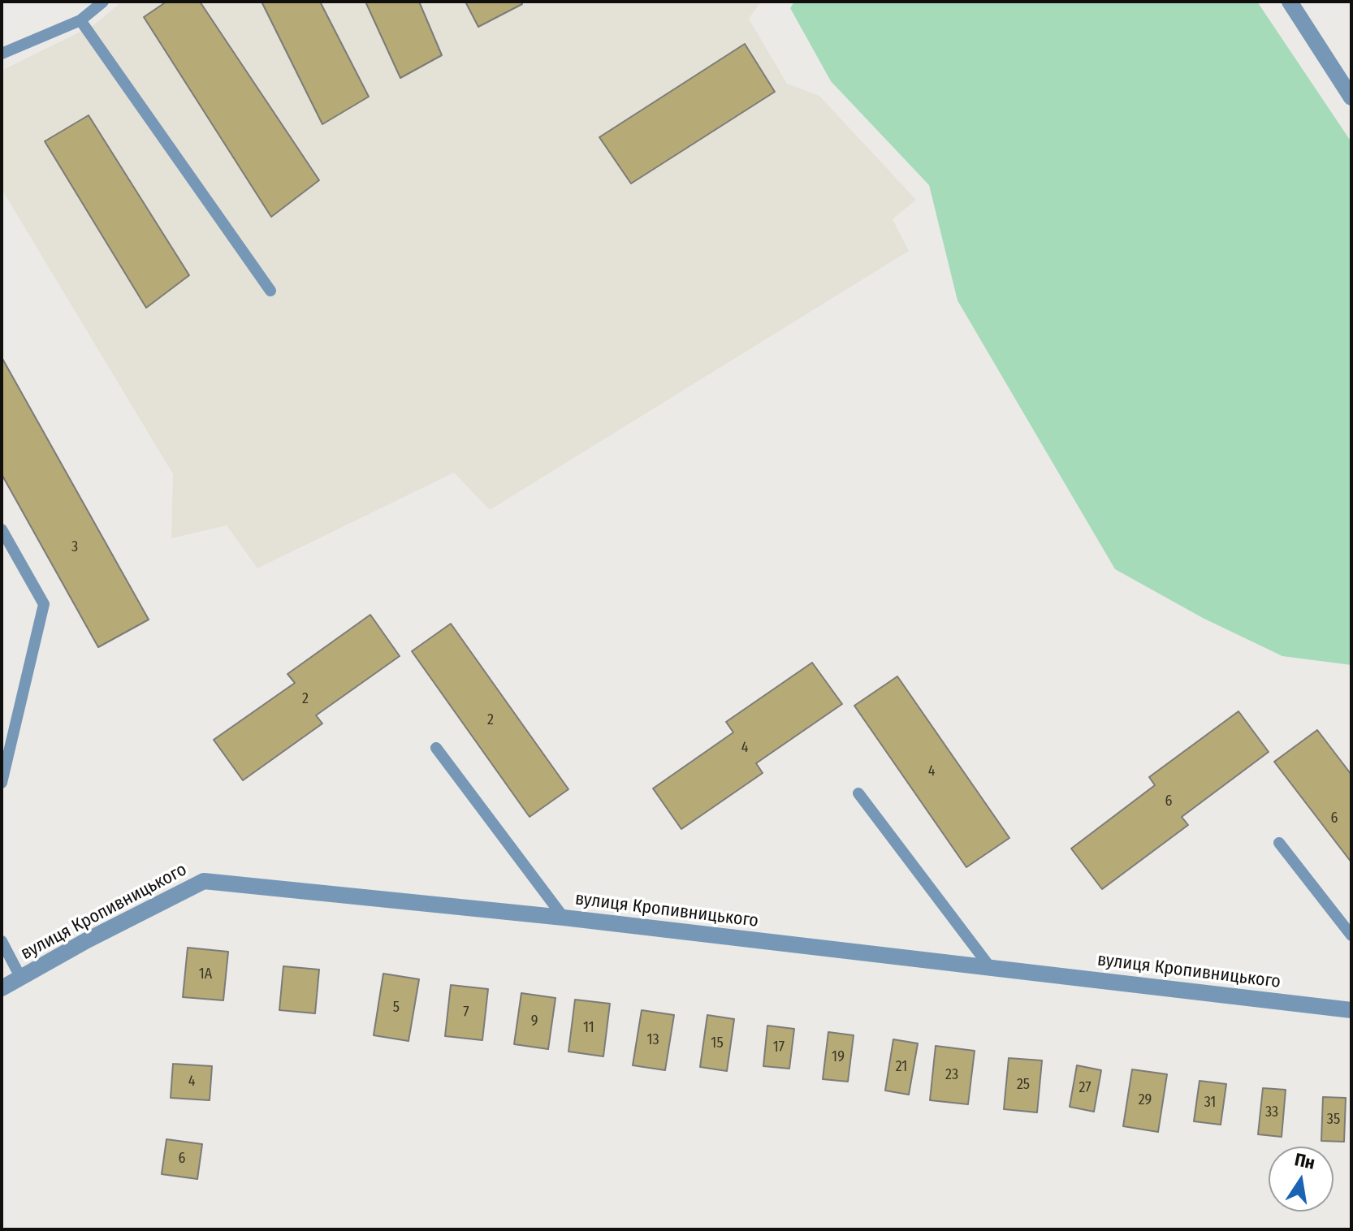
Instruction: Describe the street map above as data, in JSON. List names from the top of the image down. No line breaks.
{"streets":{"street":["вулиця Кропивницького"]},"house_numbers":["3","2","2","4","4","6","6","1А","5","7","9","11","13","15","17","19","21","23","4","25","27","29","31","33","35","6"],"north":"top"}
